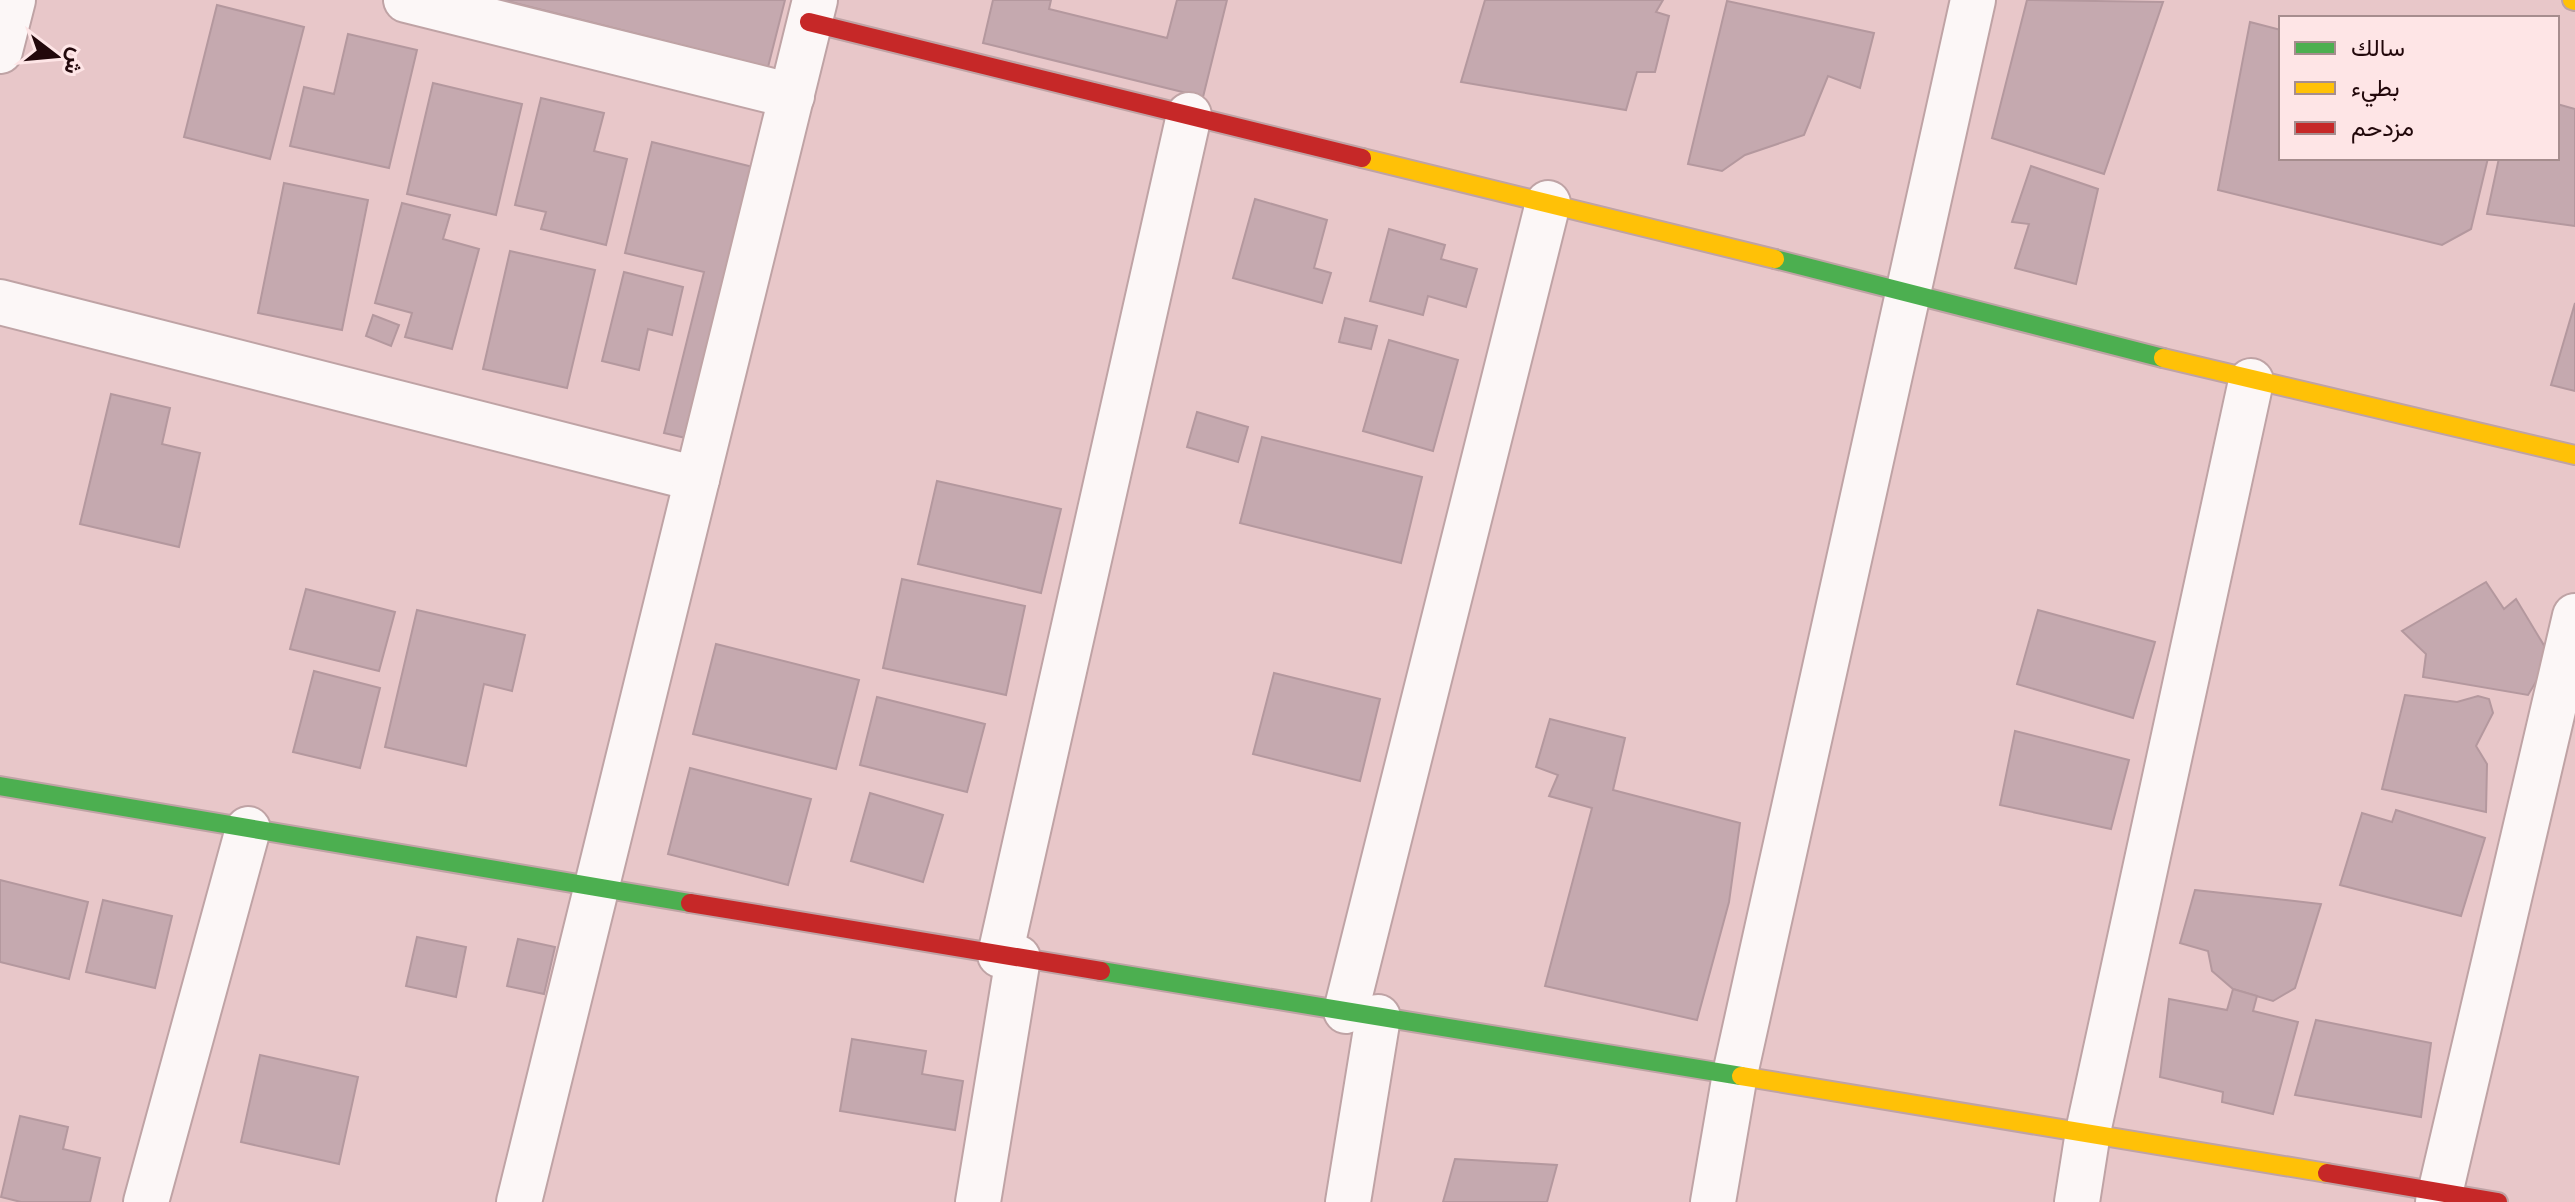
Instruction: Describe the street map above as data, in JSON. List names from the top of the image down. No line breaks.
{"legend":["سالك","بطيء","مزدحم"],"north":"right"}
